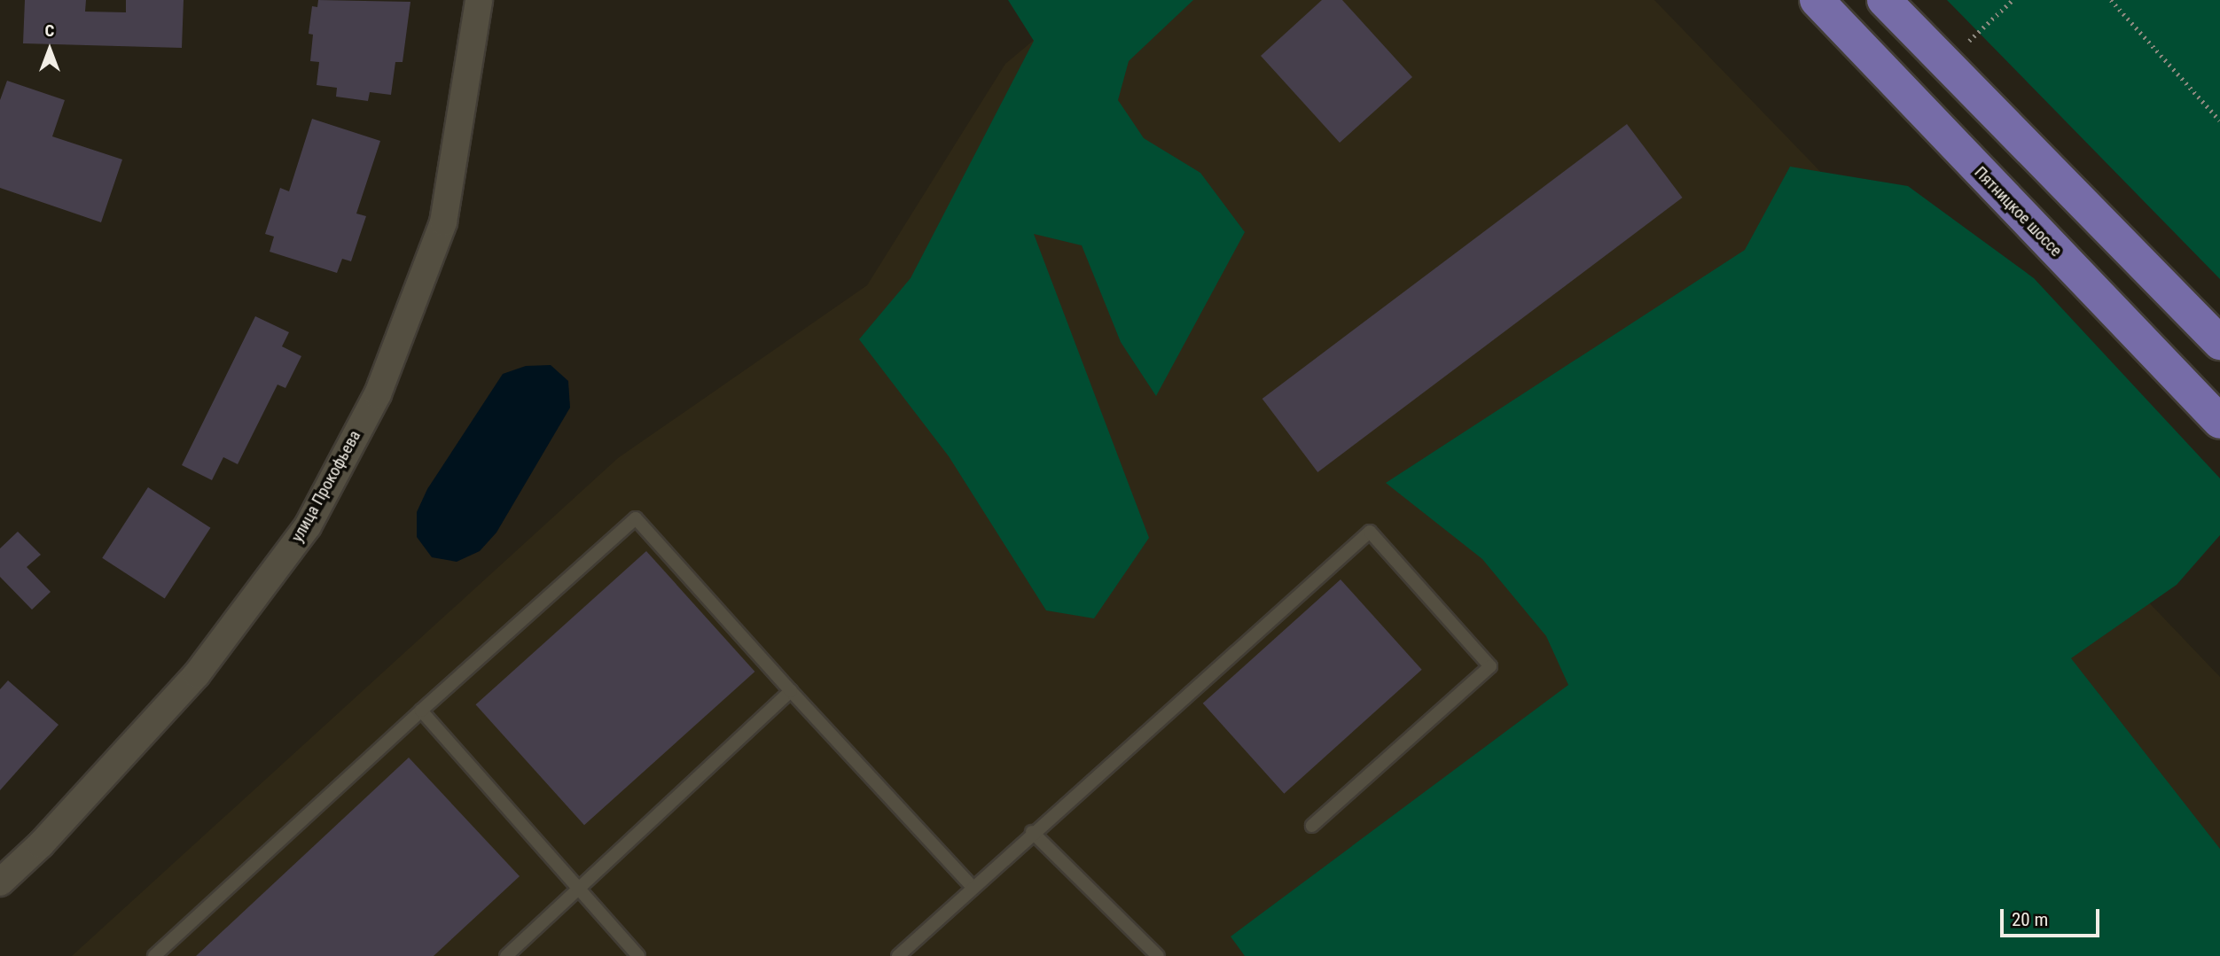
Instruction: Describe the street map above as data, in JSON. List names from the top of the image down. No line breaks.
{"streets":{"main road":["Пятницкое шоссе"],"street":["улица Прокофьева"]},"scale_bar":"20 m","north":"top"}
